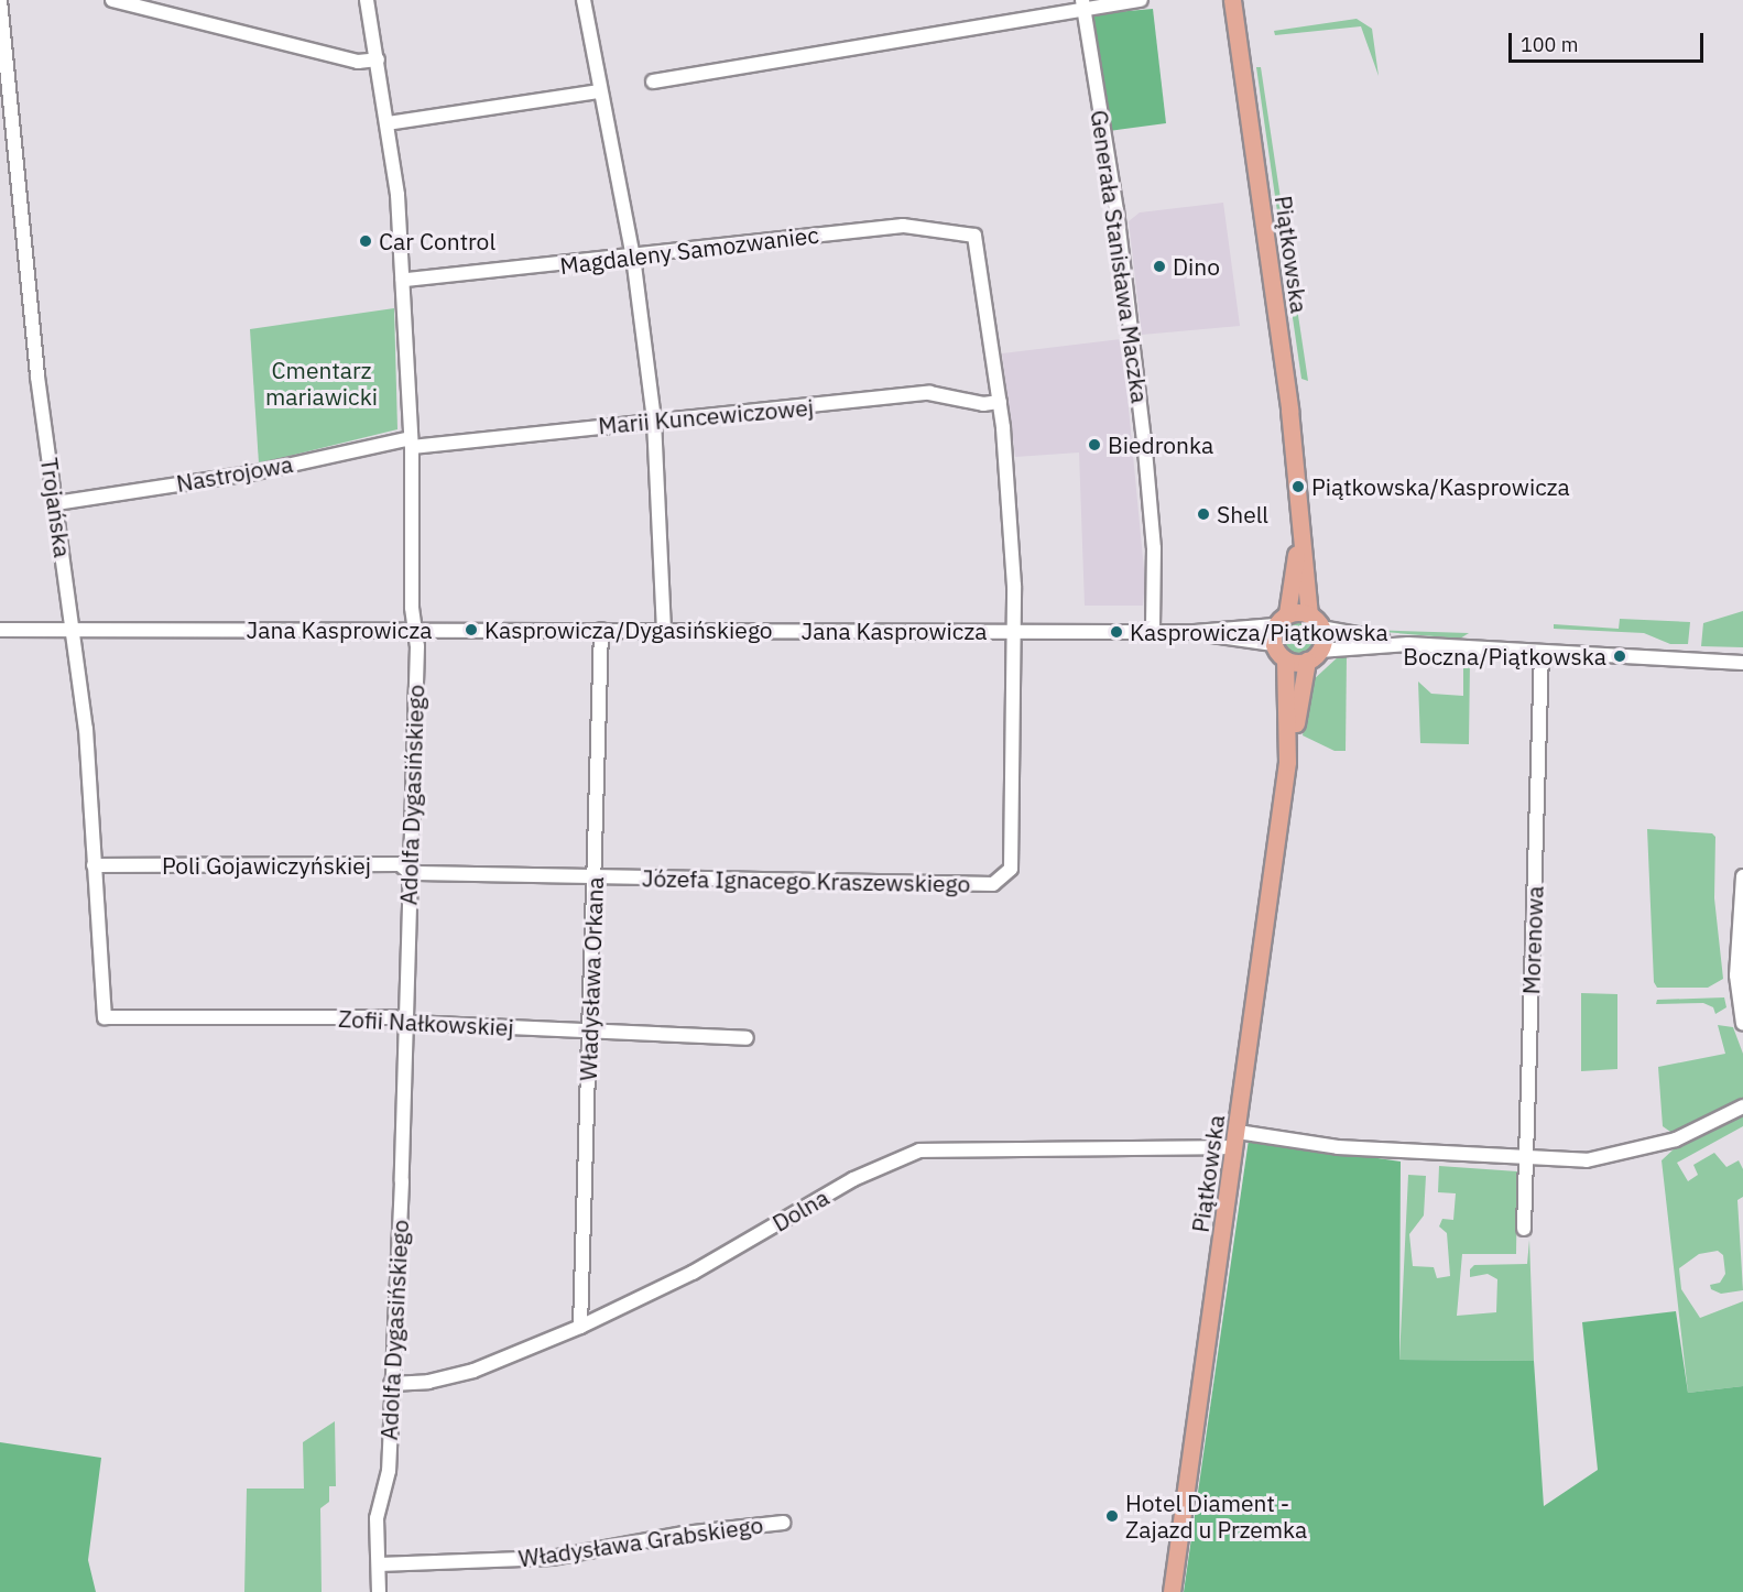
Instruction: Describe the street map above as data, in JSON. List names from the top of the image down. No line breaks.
{"streets":{"main road":["Piątkowska"],"street":["Magdaleny Samozwaniec","Generała Stanisława Maczka","Marii Kuncewiczowej","Nastrojowa","Trojańska","Jana Kasprowicza","Adolfa Dygasińskiego","Poli Gojawiczyńskiej","Józefa Ignacego Kraszewskiego","Morenowa","Władysława Orkana","Zofii Nałkowskiej","Dolna","Władysława Grabskiego"]},"crossings":[["Magdaleny Samozwaniec","Adolfa Dygasińskiego"],["Magdaleny Samozwaniec","Józefa Ignacego Kraszewskiego"],["Piątkowska","Jana Kasprowicza"],["Piątkowska","Dolna"],["Generała Stanisława Maczka","Jana Kasprowicza"],["Marii Kuncewiczowej","Nastrojowa"],["Marii Kuncewiczowej","Adolfa Dygasińskiego"],["Marii Kuncewiczowej","Józefa Ignacego Kraszewskiego"],["Nastrojowa","Trojańska"],["Nastrojowa","Adolfa Dygasińskiego"],["Trojańska","Jana Kasprowicza"],["Trojańska","Poli Gojawiczyńskiej"],["Trojańska","Zofii Nałkowskiej"],["Jana Kasprowicza","Adolfa Dygasińskiego"],["Jana Kasprowicza","Józefa Ignacego Kraszewskiego"],["Jana Kasprowicza","Władysława Orkana"],["Adolfa Dygasińskiego","Poli Gojawiczyńskiej"],["Adolfa Dygasińskiego","Zofii Nałkowskiej"],["Adolfa Dygasińskiego","Dolna"],["Adolfa Dygasińskiego","Władysława Grabskiego"],["Poli Gojawiczyńskiej","Józefa Ignacego Kraszewskiego"],["Poli Gojawiczyńskiej","Władysława Orkana"],["Józefa Ignacego Kraszewskiego","Władysława Orkana"],["Morenowa","Dolna"],["Władysława Orkana","Zofii Nałkowskiej"],["Władysława Orkana","Dolna"]],"parks":["Cmentarz mariawicki"],"places":["Car Control","Dino","Biedronka","Piątkowska/Kasprowicza","Shell","Kasprowicza/Dygasińskiego","Kasprowicza/Piątkowska","Boczna/Piątkowska","Hotel Diament - Zajazd u Przemka"],"scale_bar":"100 m"}
